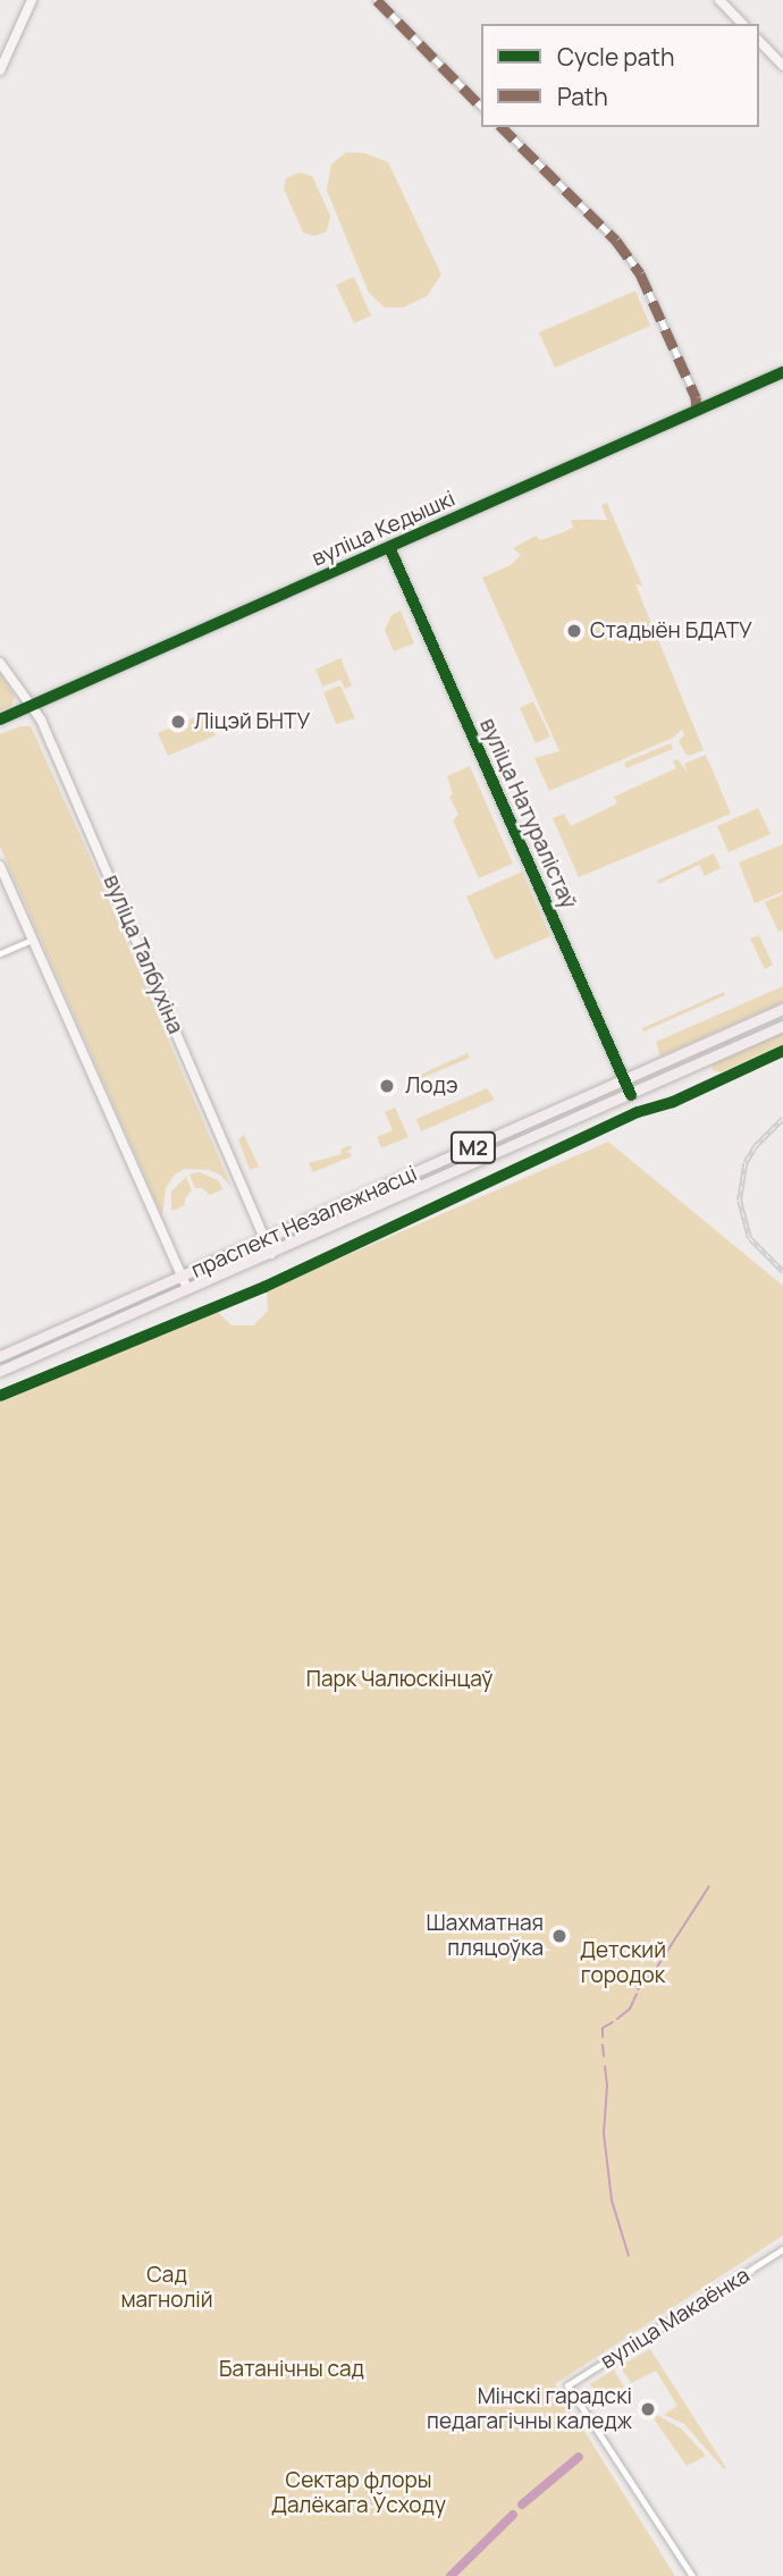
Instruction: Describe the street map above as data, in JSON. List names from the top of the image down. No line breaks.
{"streets":{"main road":["М2","праспект Незалежнасці"],"street":["вуліца Кедышкі","вуліца Натуралістаў","вуліца Талбухіна","вуліца Макаёнка"]},"crossings":[["вуліца Кедышкі","вуліца Натуралістаў"],["вуліца Кедышкі","вуліца Талбухіна"],["вуліца Натуралістаў","праспект Незалежнасці"],["вуліца Талбухіна","праспект Незалежнасці"]],"parks":["Парк Чалюскінцаў","Детский городок","Сад магнолій","Батанічны сад","Сектар флоры Далёкага Ўсходу"],"places":["Стадыён БДАТУ","Ліцэй БНТУ","Лодэ","Шахматная пляцоўка","Мінскі гарадскі педагагічны каледж"],"legend":["Cycle path","Path"]}
